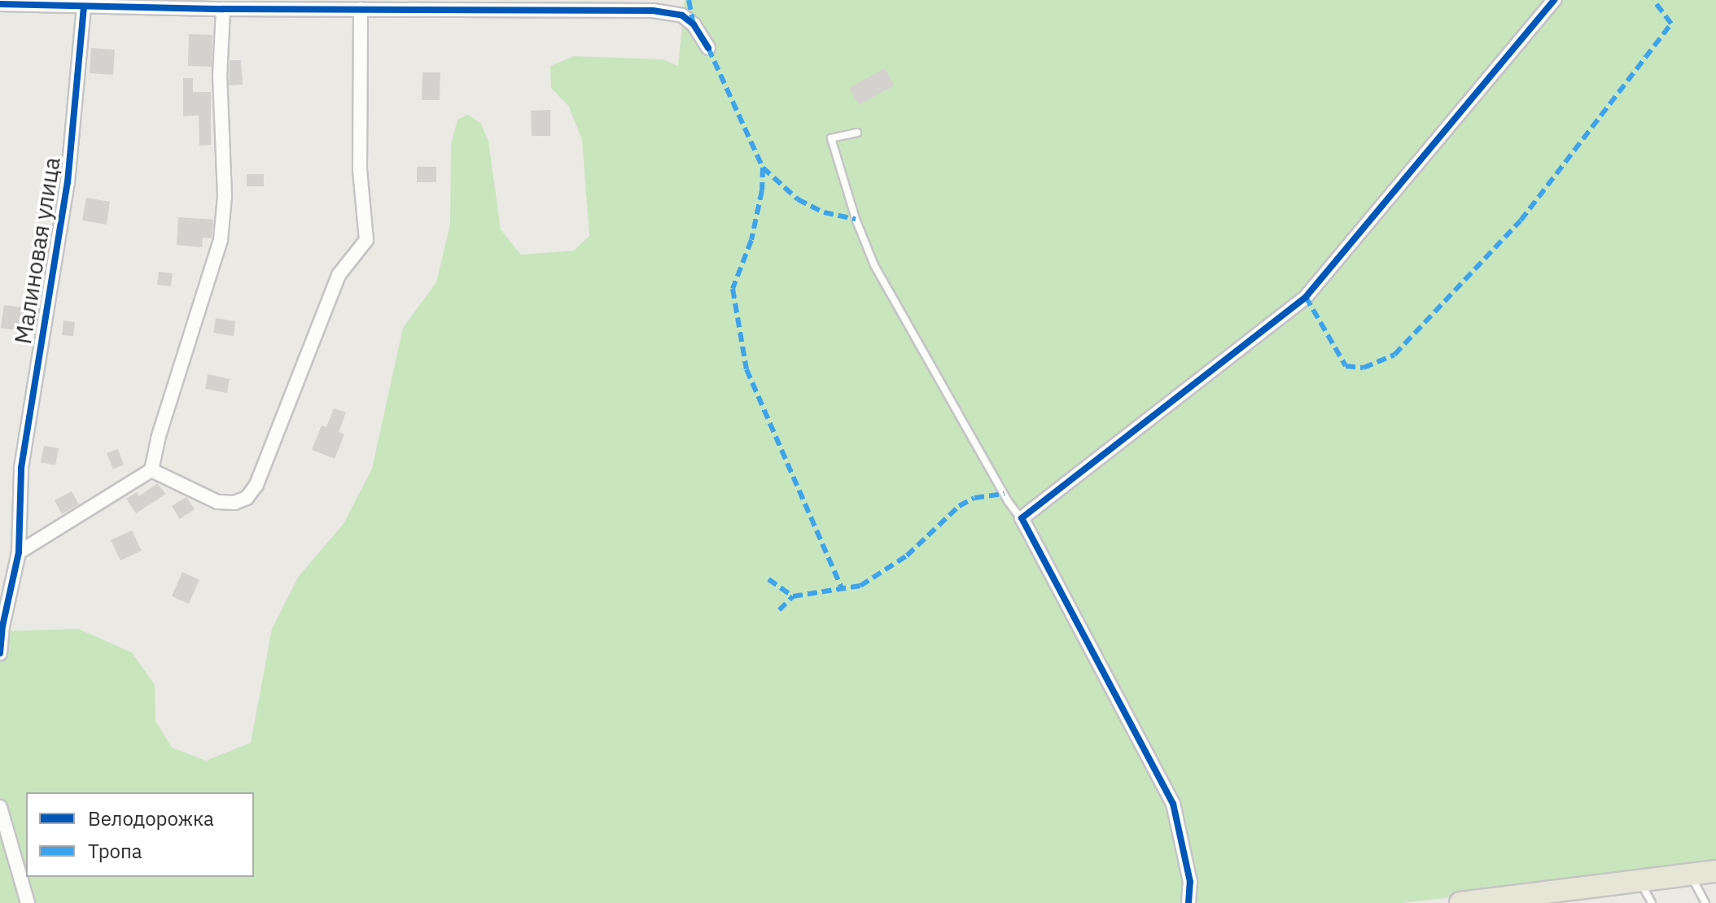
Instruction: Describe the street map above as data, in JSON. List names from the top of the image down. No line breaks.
{"streets":{"street":["Малиновая улица"]},"legend":["Велодорожка","Тропа"]}
